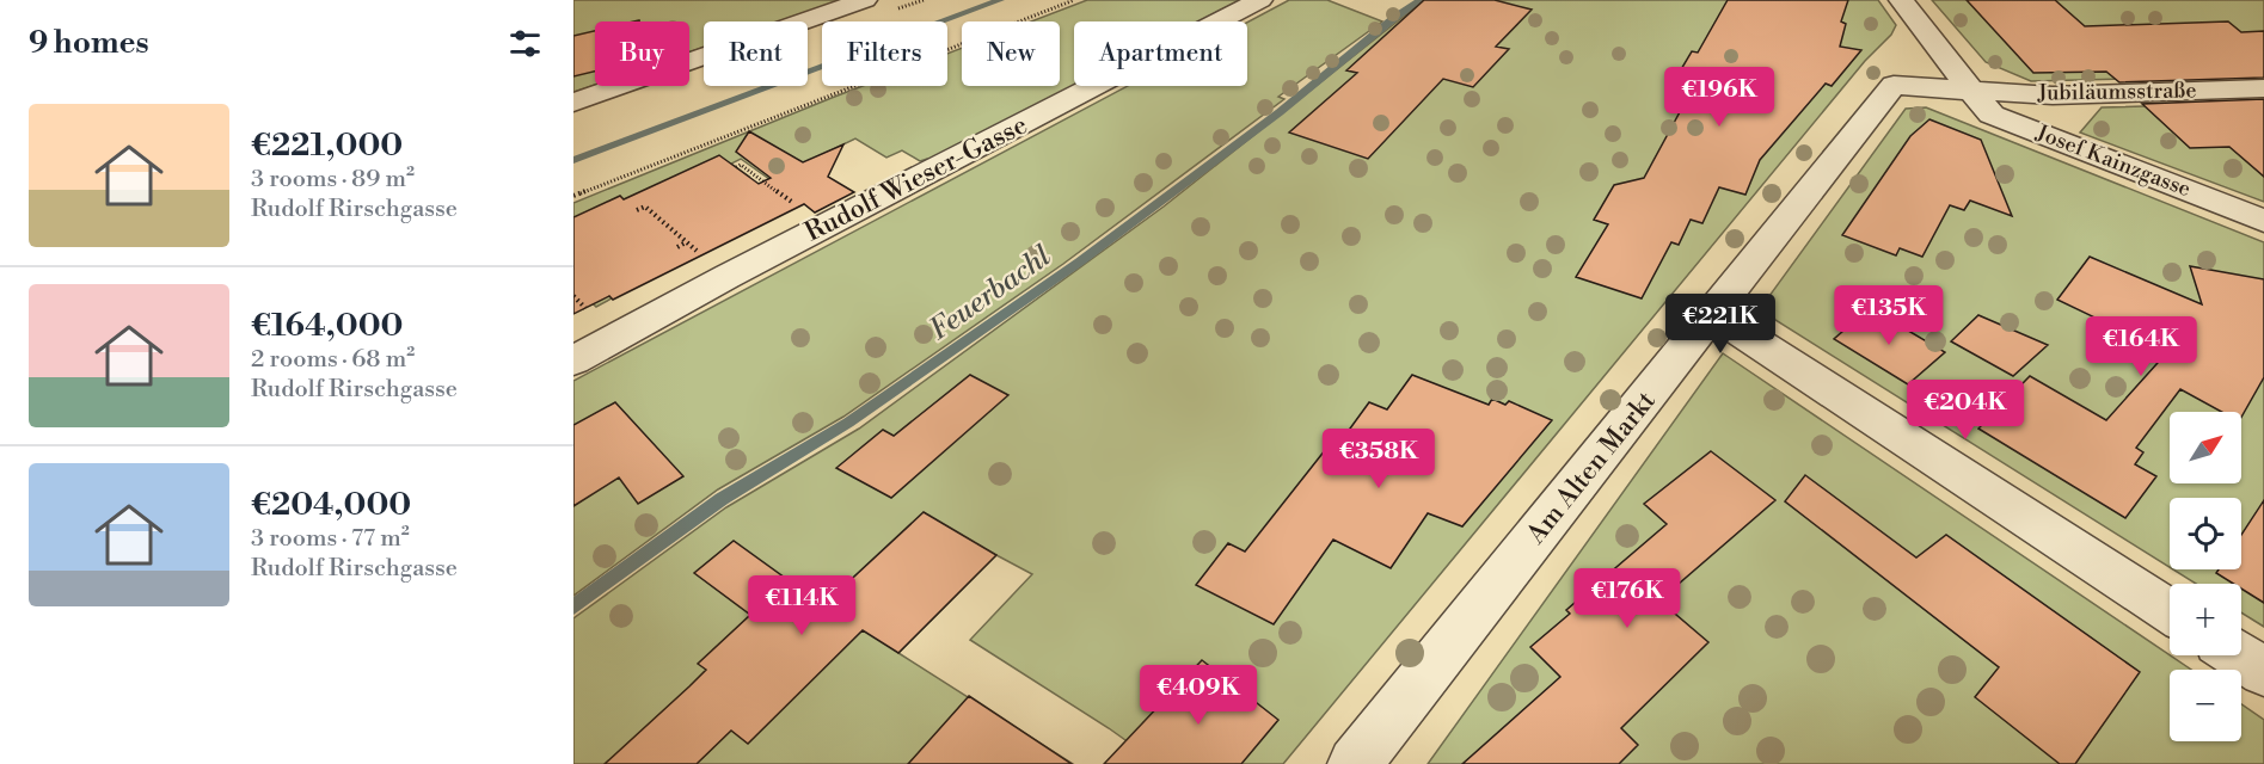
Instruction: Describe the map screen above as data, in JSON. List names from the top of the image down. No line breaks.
{"streets":{"street":["Jubiläumsstraße","Josef Kainzgasse","Rudolf Wieser-Gasse","Am Alten Markt"]},"crossings":[["Jubiläumsstraße","Josef Kainzgasse"],["Jubiläumsstraße","Am Alten Markt"],["Josef Kainzgasse","Am Alten Markt"]],"water":["Feuerbachl"],"north":"top right","page":{"heading":"9 homes","chip":["Buy","Rent","Filters","New","Apartment"],"price":["€196K","€135K","€221K","€164K","€204K","€358K","€176K","€114K","€409K"],"list":[{"name":"€221,000","note":"3 rooms · 89 m² · Rudolf Rirschgasse"},{"name":"€164,000","note":"2 rooms · 68 m² · Rudolf Rirschgasse"},{"name":"€204,000","note":"3 rooms · 77 m² · Rudolf Rirschgasse"}],"map_buttons":["+","−"]}}
